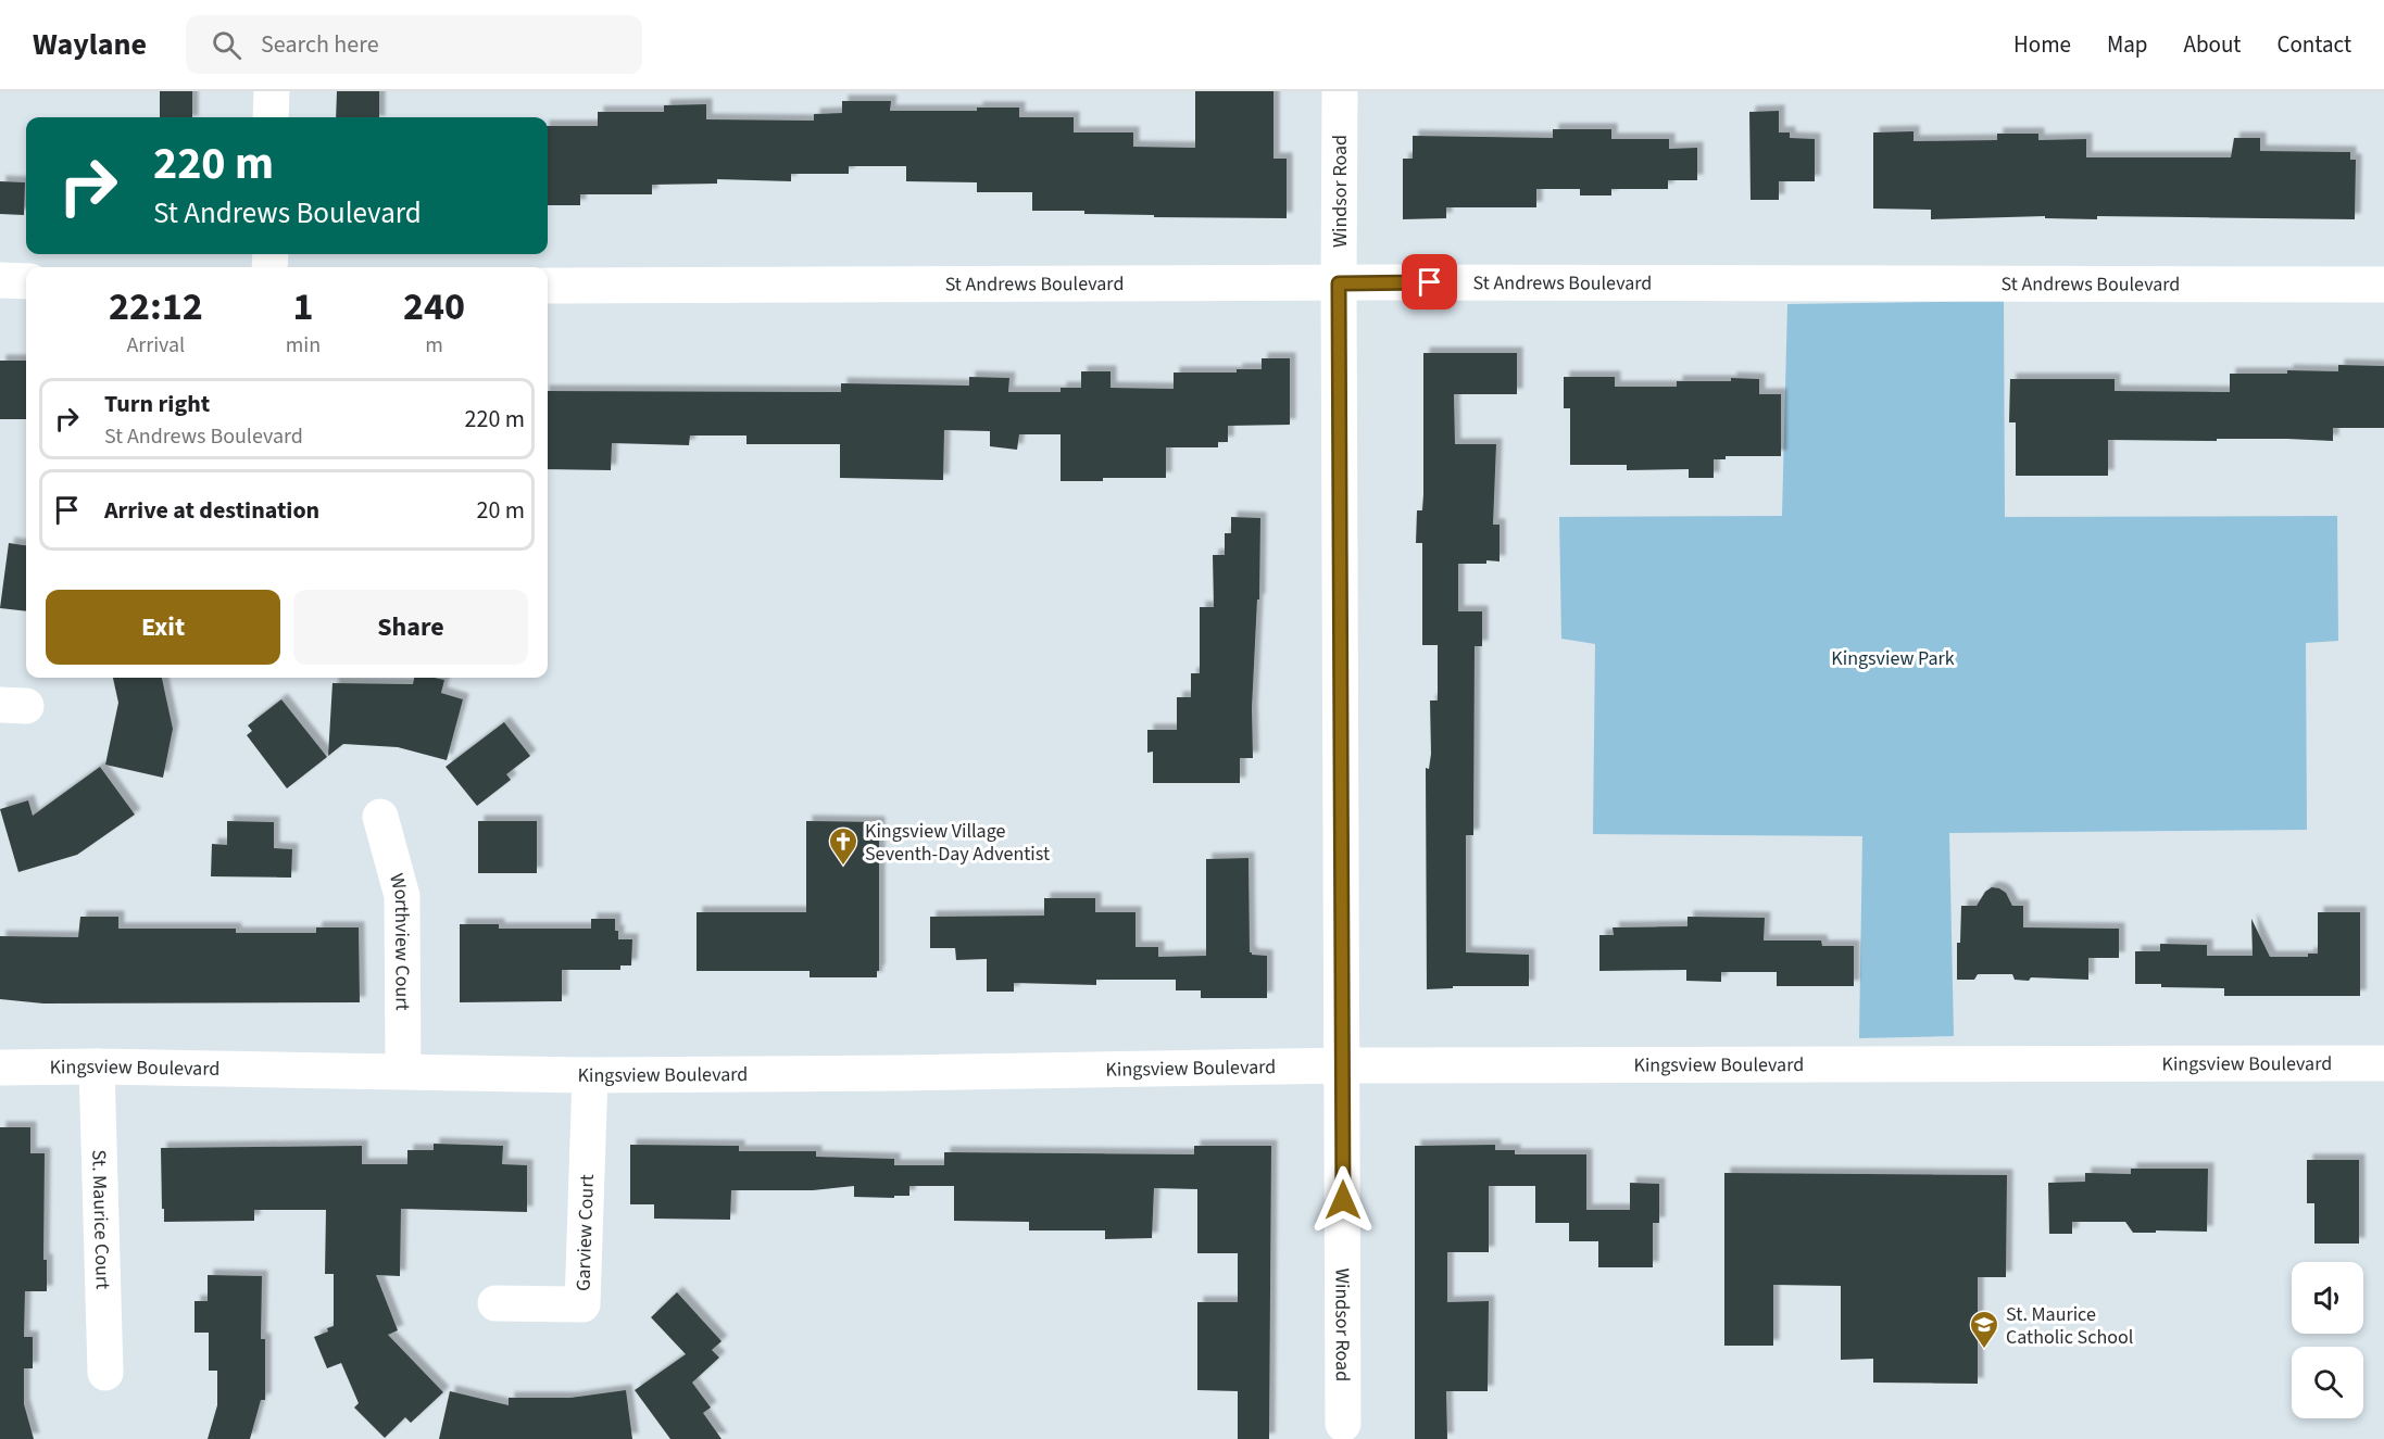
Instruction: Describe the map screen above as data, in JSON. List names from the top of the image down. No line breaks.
{"streets":{"street":["Windsor Road","St Andrews Boulevard","Worthview Court","Kingsview Boulevard","St. Maurice Court","Garview Court"]},"crossings":[["Windsor Road","St Andrews Boulevard"],["Windsor Road","Kingsview Boulevard"],["Worthview Court","Kingsview Boulevard"],["Kingsview Boulevard","St. Maurice Court"],["Kingsview Boulevard","Garview Court"]],"parks":["Kingsview Park"],"places":{"church":["Kingsview Village Seventh-Day Adventist"],"school or university":["St. Maurice Catholic School"]},"page":{"header":"Waylane","search":"Search here","nav":["Home","Map","About","Contact"],"turn":["220 m","St Andrews Boulevard"],"eta":["22:12","Arrival","1","min","240","m"],"list":[{"name":"Turn right","note":"St Andrews Boulevard","value":"220 m"},{"name":"Arrive at destination","value":"20 m"}],"buttons":["Exit","Share"]}}
